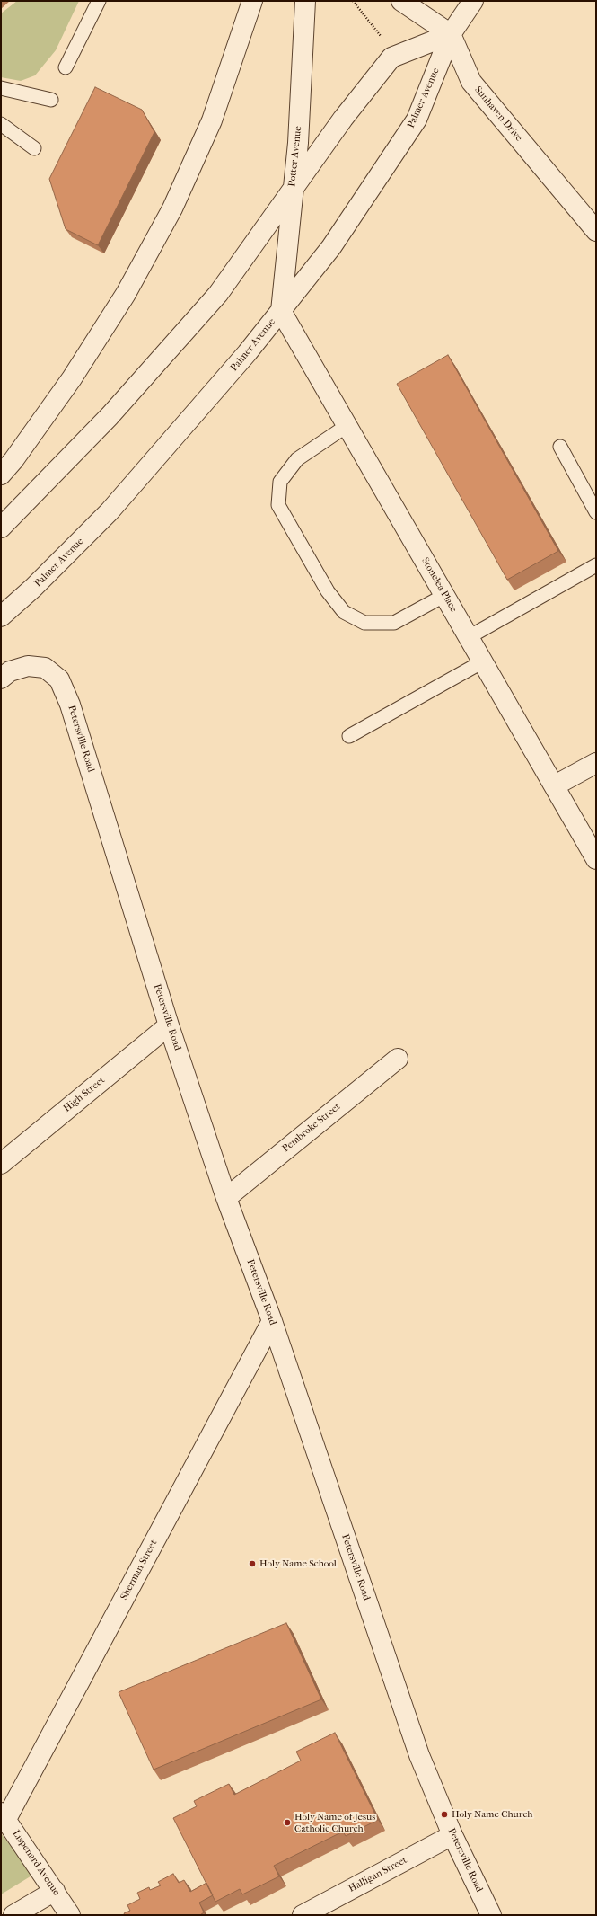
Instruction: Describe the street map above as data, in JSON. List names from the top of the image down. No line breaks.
{"streets":{"street":["Palmer Avenue","Sunhaven Drive","Potter Avenue","Stonelea Place","Petersville Road","High Street","Pembroke Street","Sherman Street","Lispenard Avenue","Halligan Street"]},"crossings":[["Palmer Avenue","Sunhaven Drive"],["Palmer Avenue","Potter Avenue"],["Palmer Avenue","Stonelea Place"],["Potter Avenue","Stonelea Place"],["Petersville Road","High Street"],["Petersville Road","Pembroke Street"],["Petersville Road","Sherman Street"],["Petersville Road","Halligan Street"],["Sherman Street","Lispenard Avenue"]],"places":["Holy Name School","Holy Name Church","Holy Name of Jesus Catholic Church"]}
